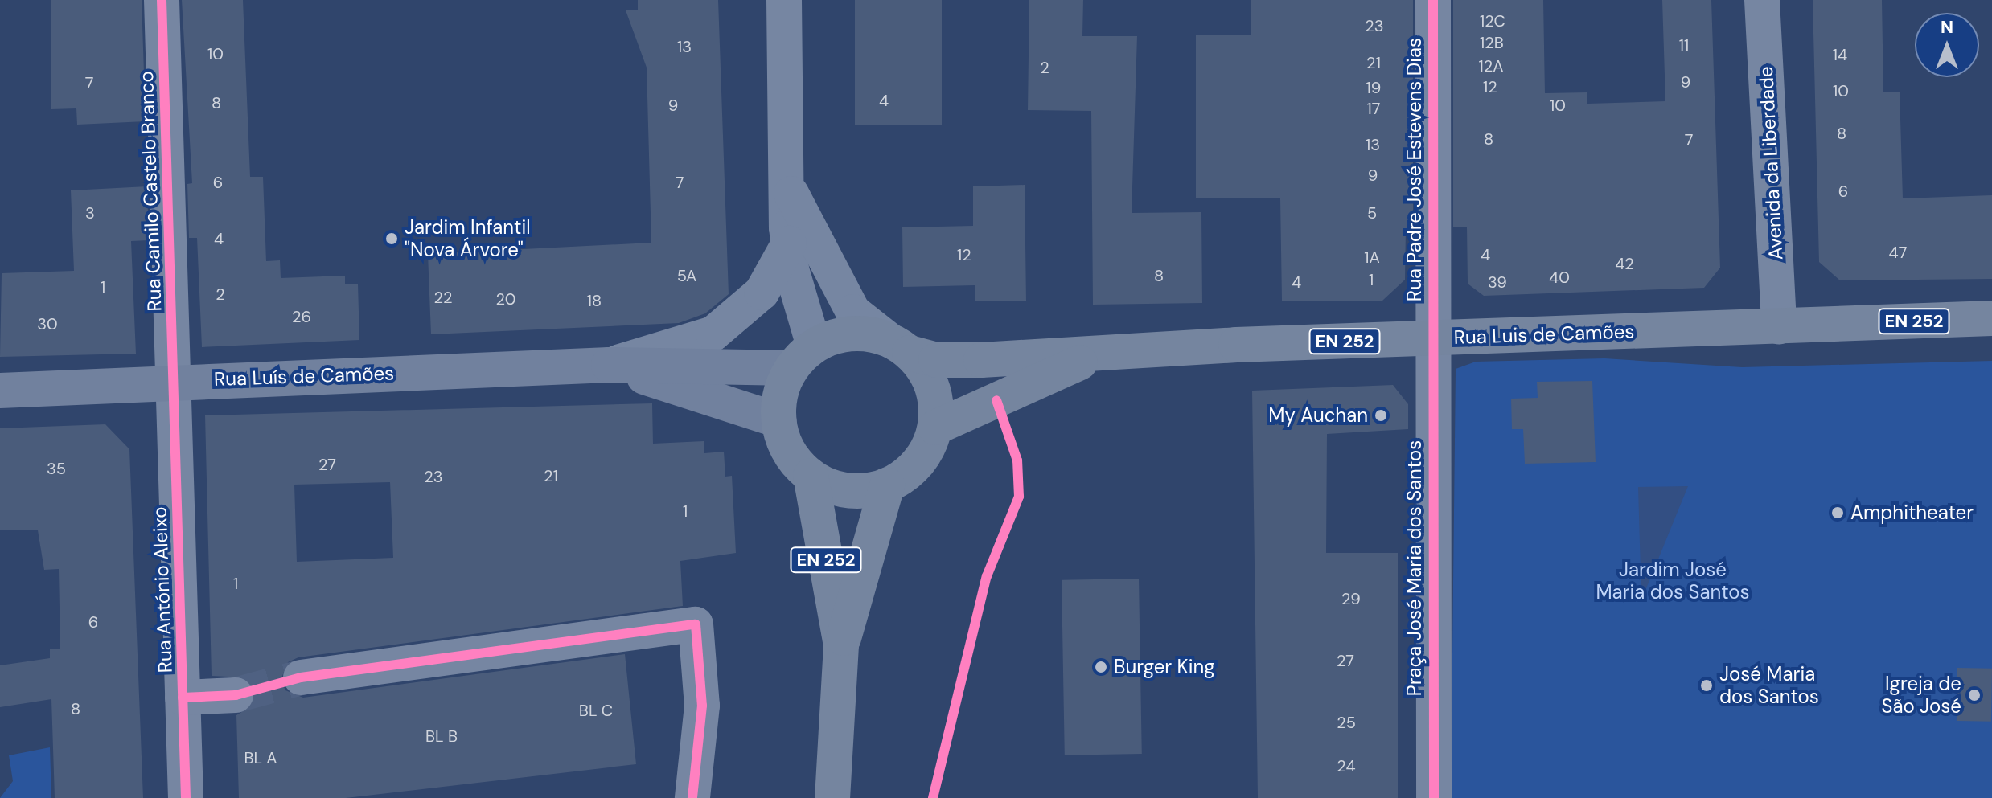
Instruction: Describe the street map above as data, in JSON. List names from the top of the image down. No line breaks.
{"streets":{"main road":["EN 252","Rua Luis de Camões","Rua Luís de Camões"],"street":["Avenida da Liberdade","Rua Padre José Estevens Dias","Rua Camilo Castelo Branco","Praça José Maria dos Santos","Rua António Aleixo"]},"crossings":[["Avenida da Liberdade","Rua Luis de Camões"],["Rua Padre José Estevens Dias","Rua Luis de Camões"],["Rua Padre José Estevens Dias","Praça José Maria dos Santos"],["Rua Camilo Castelo Branco","Rua Luís de Camões"],["Rua Camilo Castelo Branco","Rua António Aleixo"],["EN 252","Rua Luis de Camões"],["EN 252","Rua Luís de Camões"],["Rua Luis de Camões","Praça José Maria dos Santos"],["Rua Luís de Camões","Rua António Aleixo"]],"parks":["Jardim José Maria dos Santos"],"places":["Jardim Infantil \"Nova Árvore\"","My Auchan","Amphitheater","Burger King","José Maria dos Santos","Igreja de São José"],"house_numbers":["12C","23","12B","11","13","10","14","21","12A","2","9","7","12","19","10","4","8","9","10","17","8","8","7","13","9","6","7","6","3","5","4","47","12","4","1A","42","5A","8","40","1","4","39","1","2","22","20","18","26","30","27","35","21","23","1","1","29","6","27","8","BL C","25","BL B","BL A","24"],"north":"top"}
